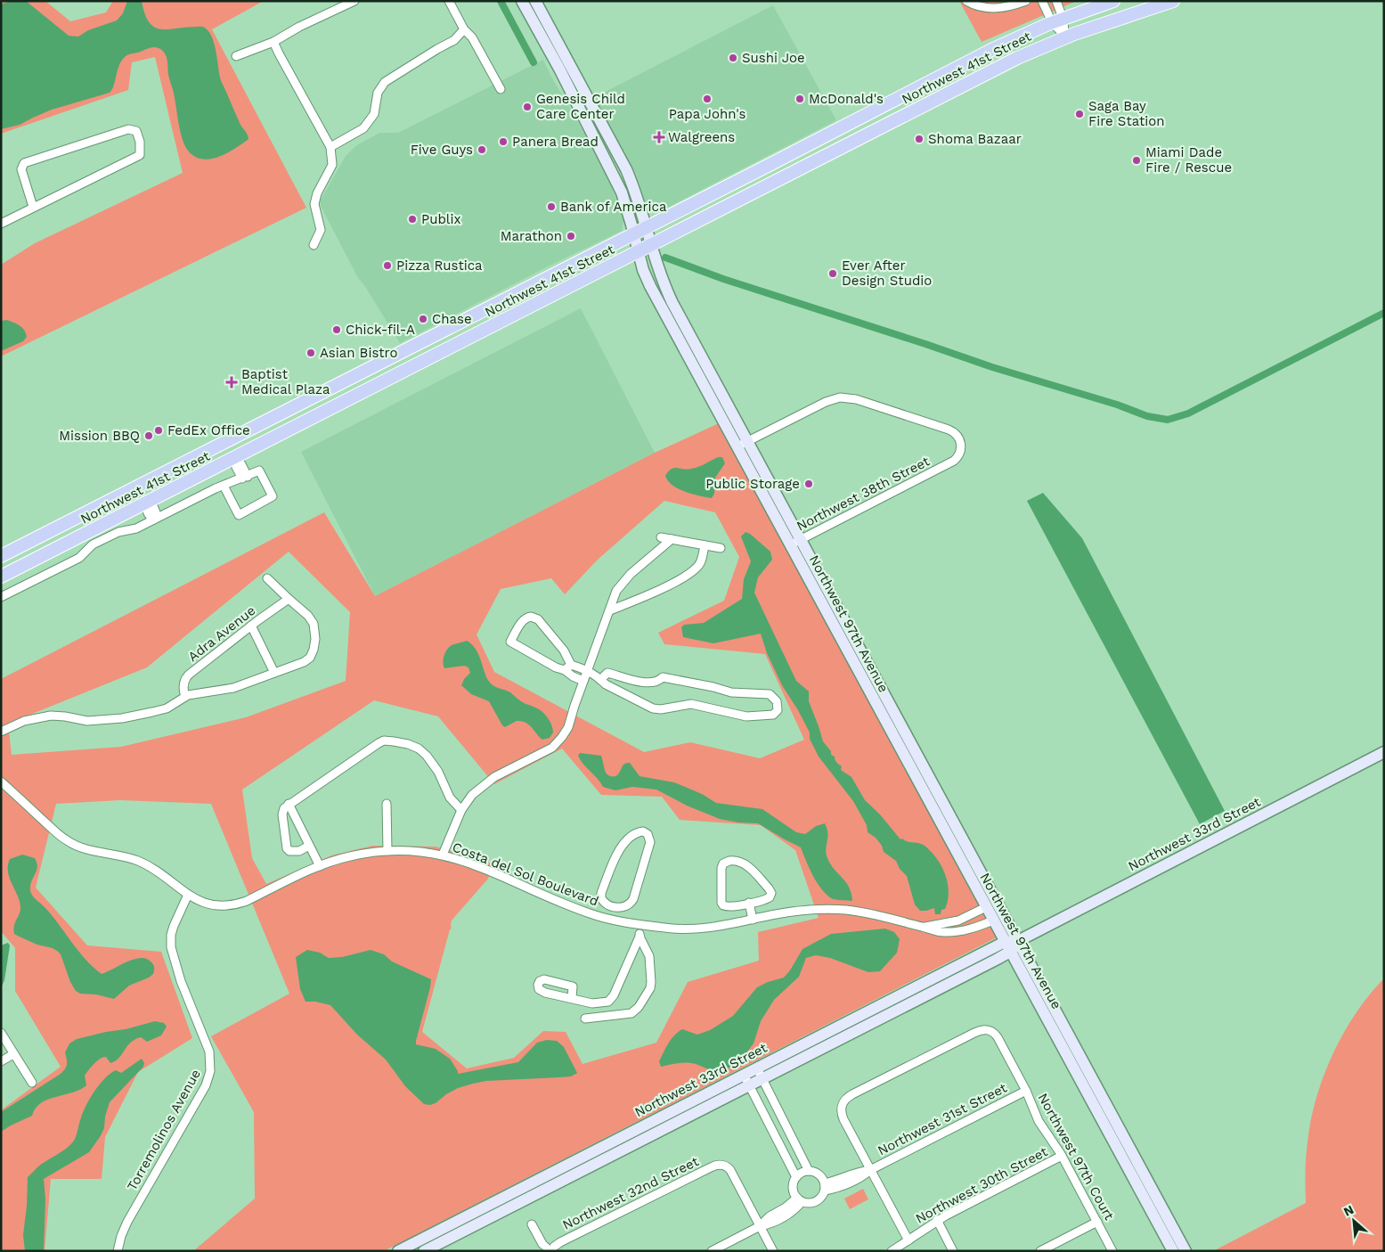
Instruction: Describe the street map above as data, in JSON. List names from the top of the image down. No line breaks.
{"streets":{"main road":["Northwest 41st Street"],"street":["Northwest 38th Street","Northwest 97th Avenue","Adra Avenue","Northwest 33rd Street","Costa del Sol Boulevard","Northwest 31st Street","Torremolinos Avenue","Northwest 97th Court","Northwest 30th Street","Northwest 32nd Street"]},"crossings":[["Northwest 41st Street","Northwest 97th Avenue"],["Northwest 38th Street","Northwest 97th Avenue"],["Northwest 97th Avenue","Northwest 33rd Street"],["Northwest 97th Avenue","Costa del Sol Boulevard"],["Costa del Sol Boulevard","Torremolinos Avenue"],["Northwest 31st Street","Northwest 97th Court"],["Northwest 97th Court","Northwest 30th Street"]],"places":{"other":["Sushi Joe","Papa John's","McDonald's","Genesis Child Care Center","Saga Bay Fire Station","Shoma Bazaar","Panera Bread","Five Guys","Miami Dade Fire / Rescue","Bank of America","Publix","Marathon","Pizza Rustica","Ever After Design Studio","Chase","Chick-fil-A","Asian Bistro","FedEx Office","Mission BBQ","Public Storage"],"health":["Walgreens","Baptist Medical Plaza"]},"north":"top left"}
